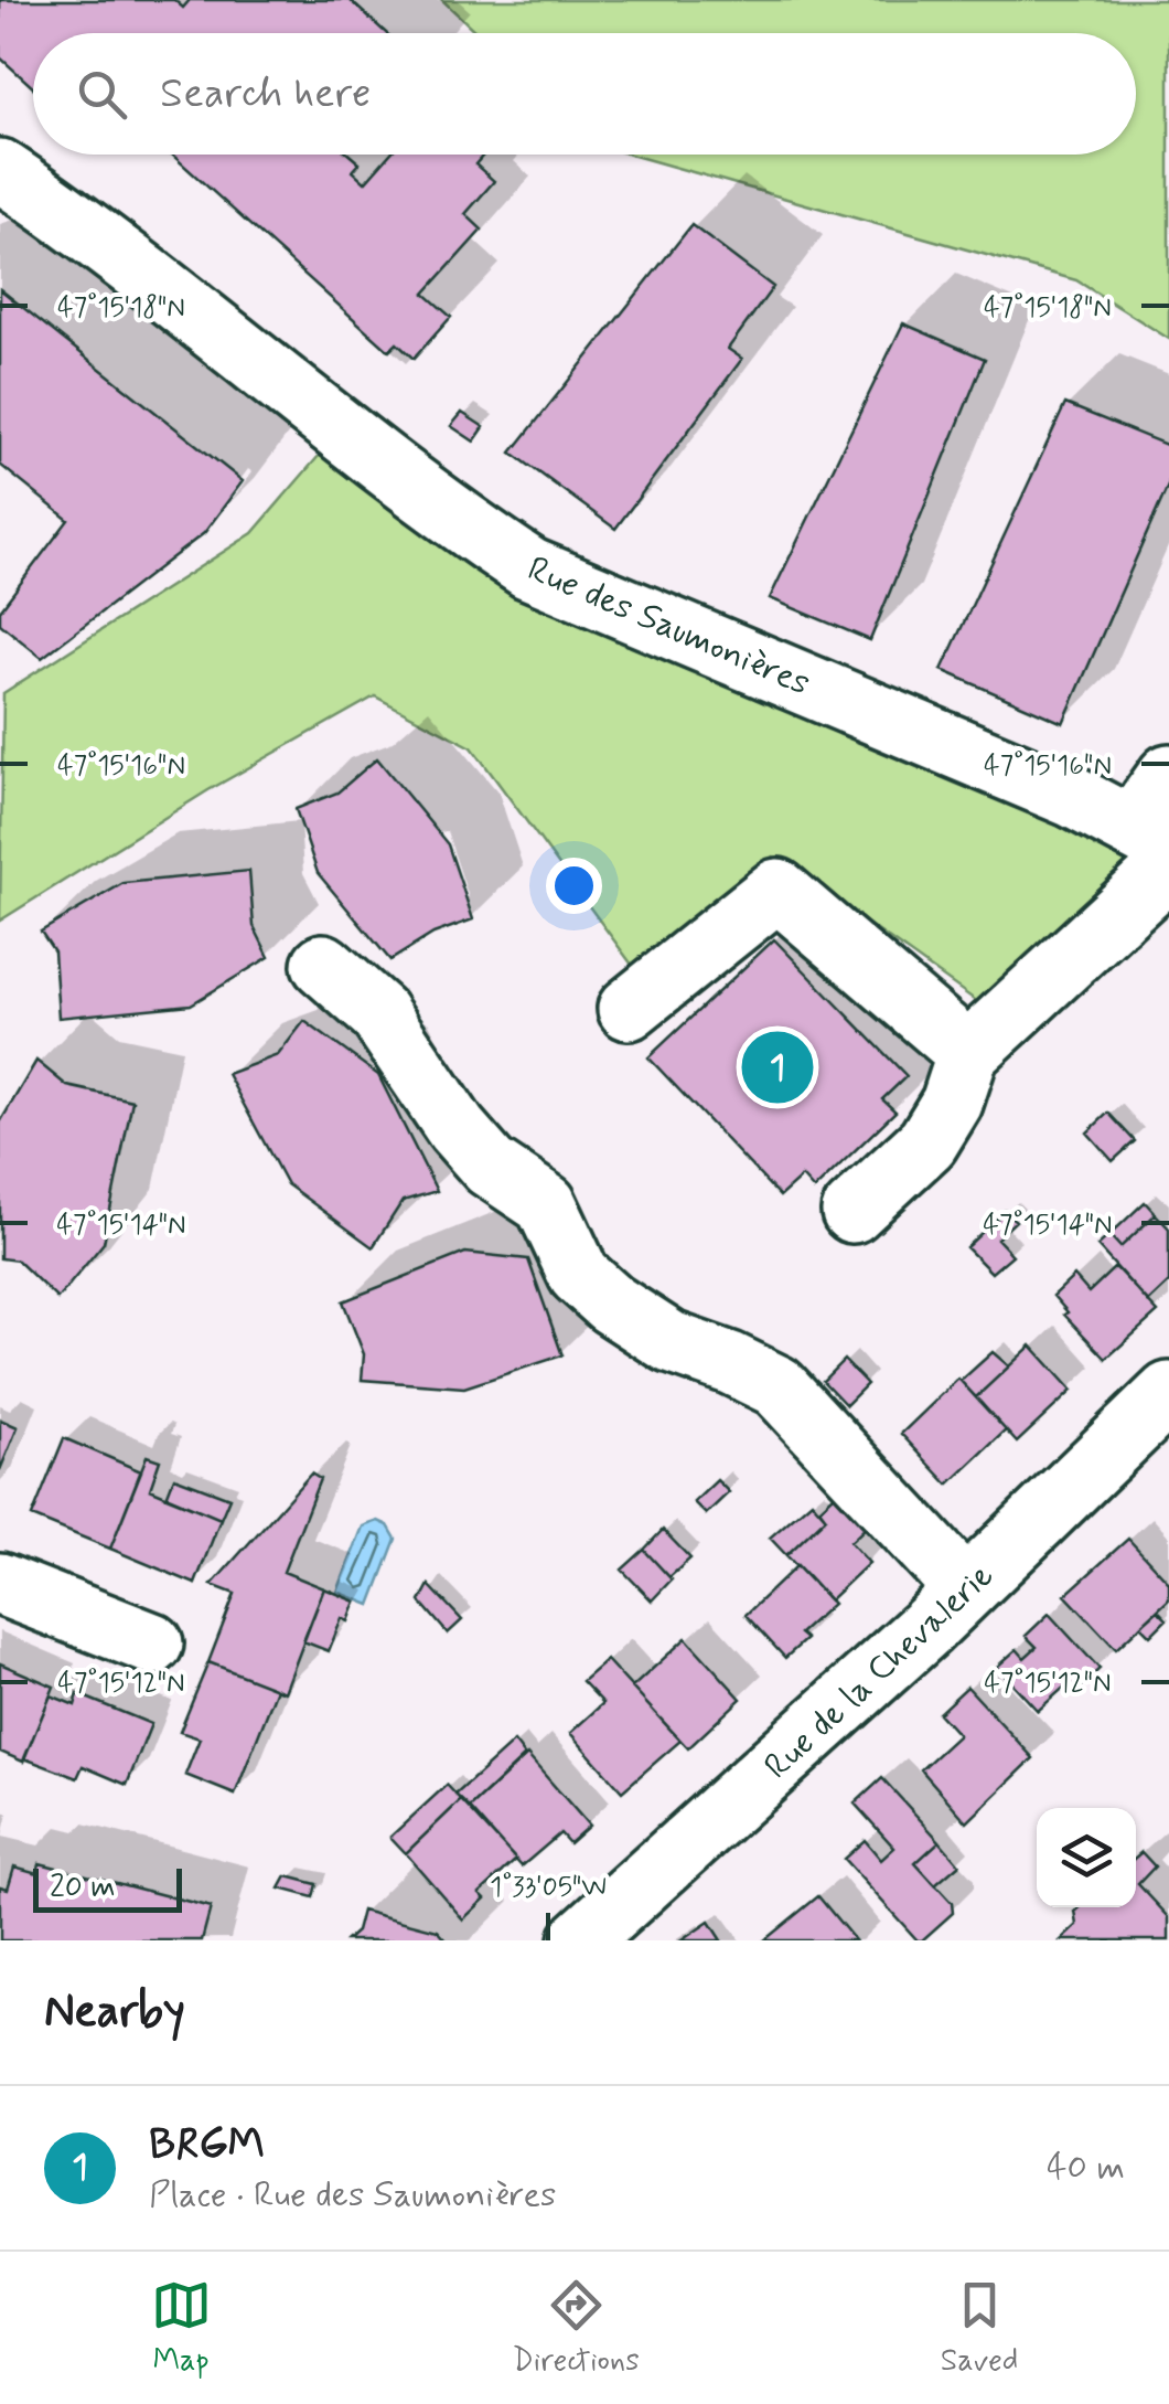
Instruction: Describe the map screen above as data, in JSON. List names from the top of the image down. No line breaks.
{"streets":{"street":["Rue des Saumonières","Rue de la Chevalerie"]},"scale_bar":"20 m","page":{"search":"Search here","pins":"1","scale":"20 m","heading":"Nearby","list":[{"mark":"1","name":"BRGM","note":"Place · Rue des Saumonières","value":"40 m"}],"nav":["Map","Directions","Saved"]},"coordinates":["47°15'18\"N","47°15'16\"N","47°15'14\"N","47°15'12\"N","1°33'05\"W"]}
